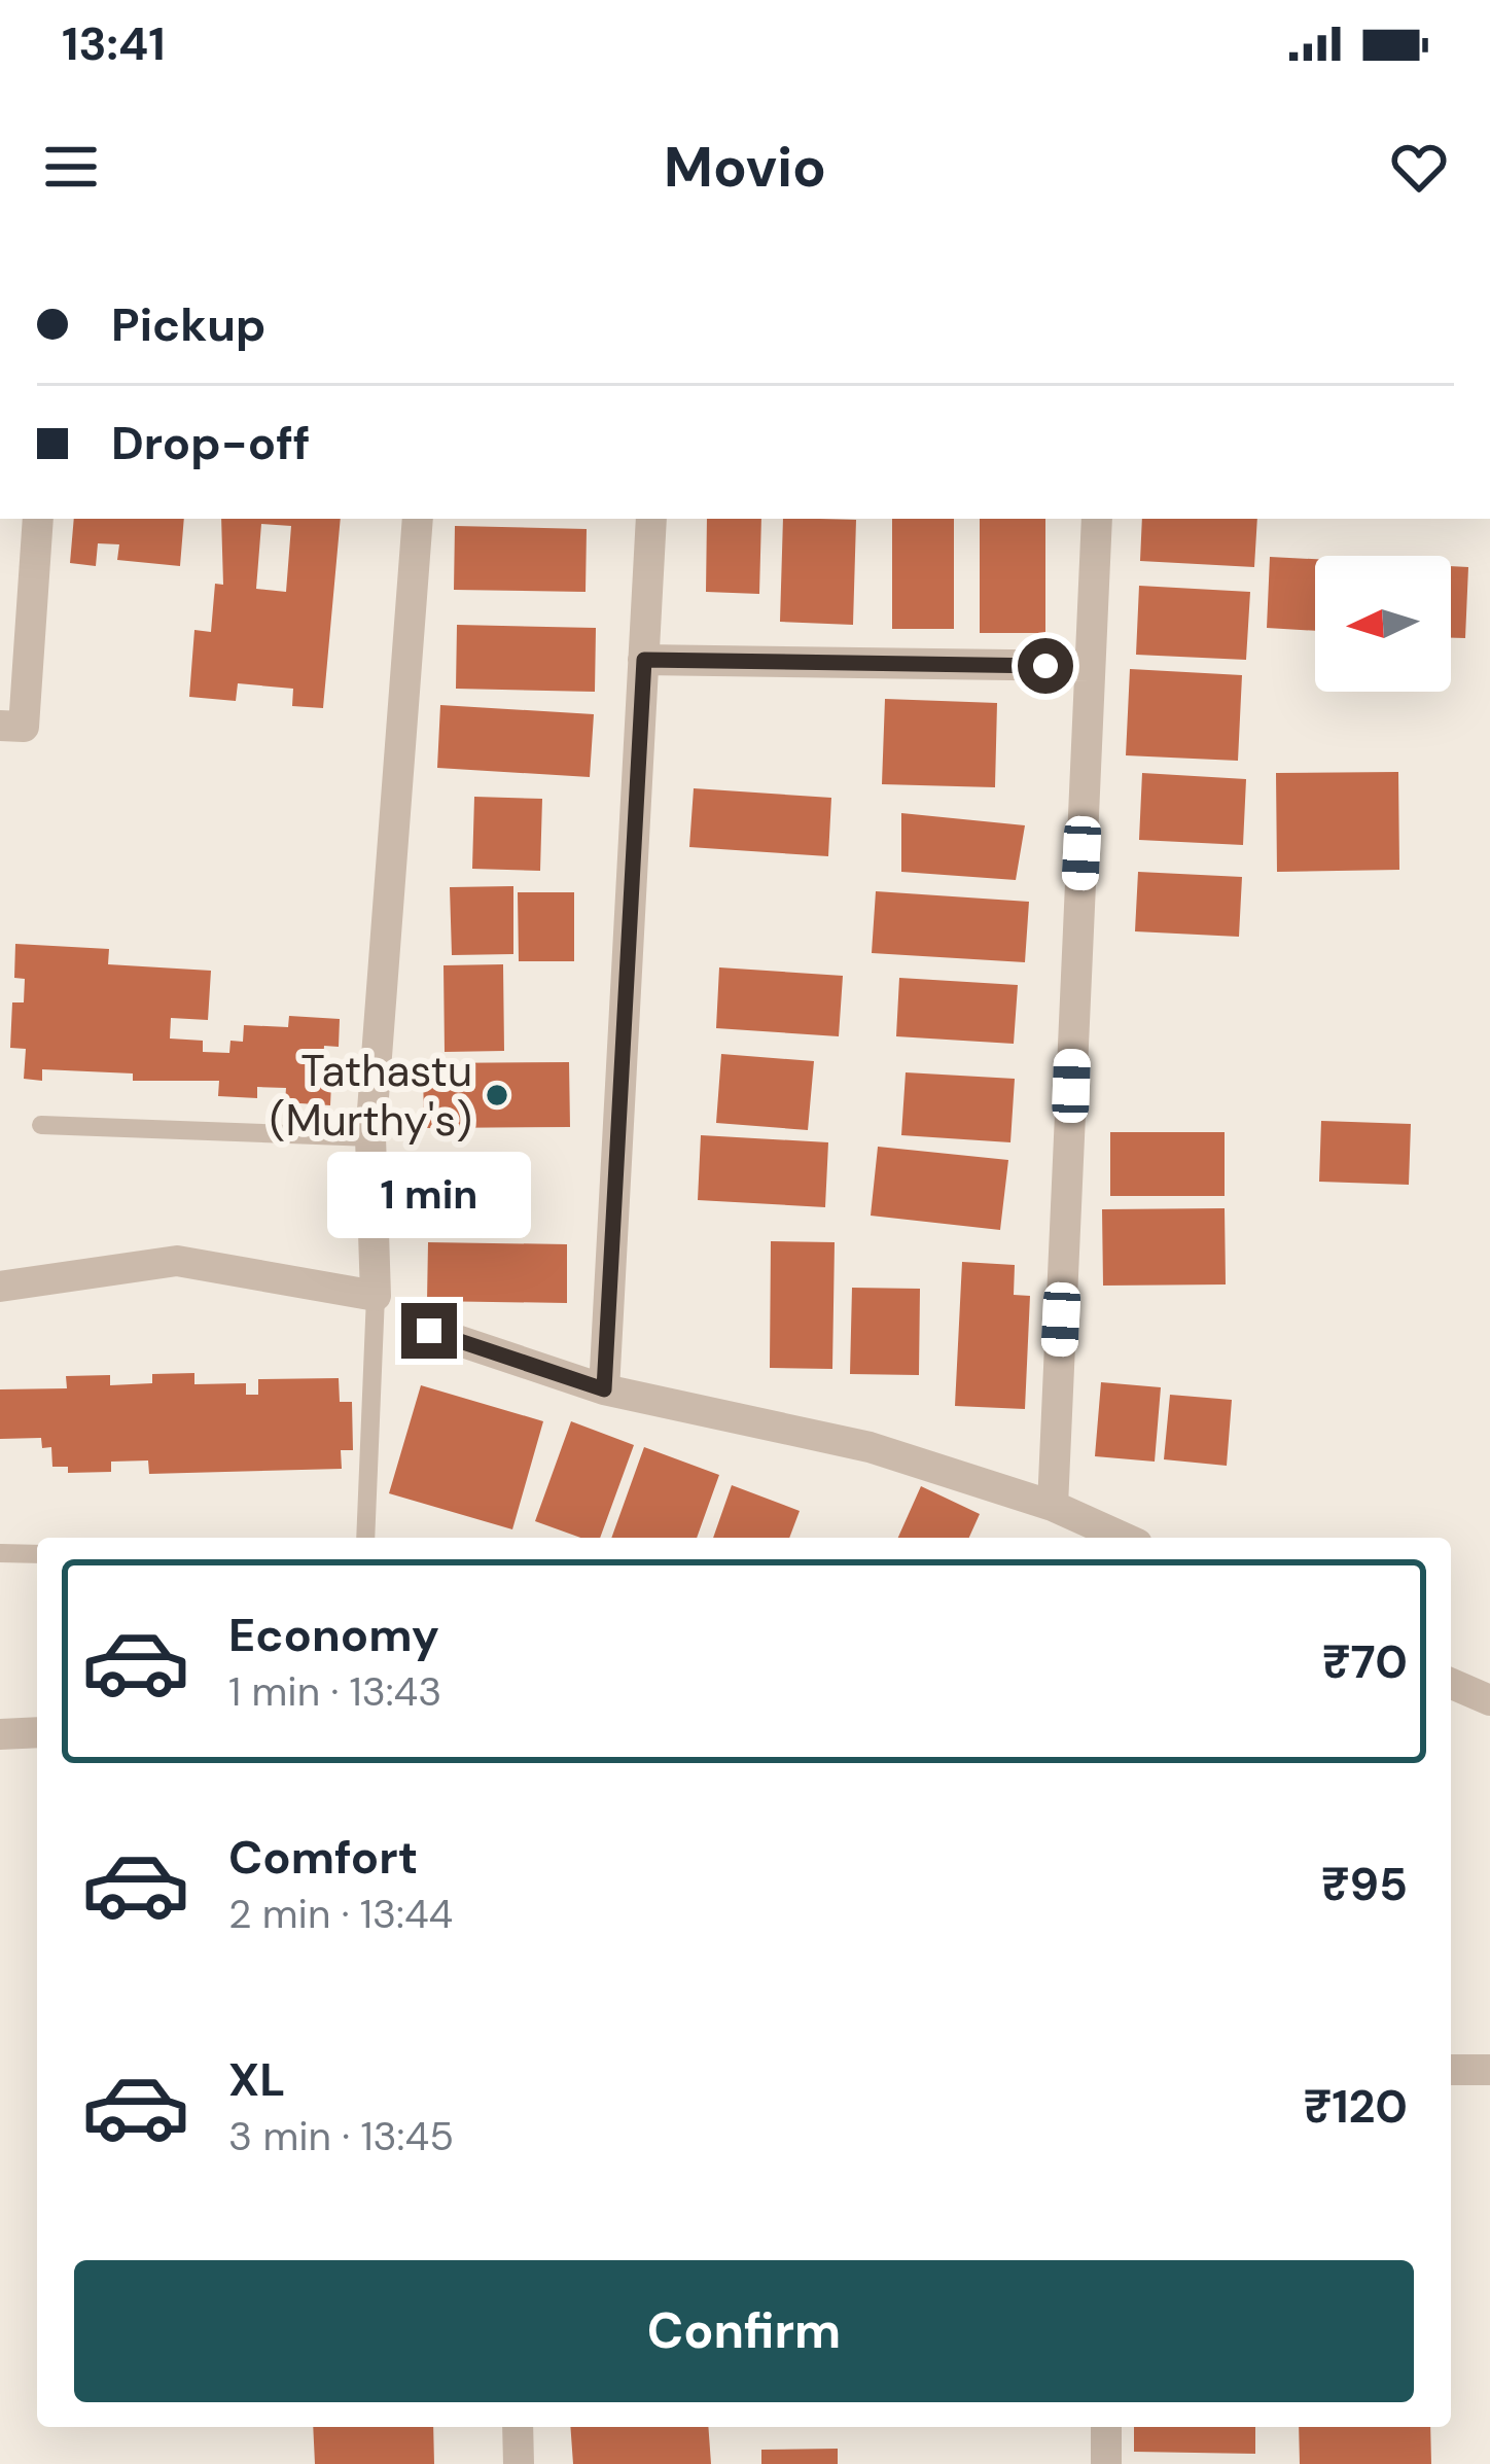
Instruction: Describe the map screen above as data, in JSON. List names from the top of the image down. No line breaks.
{"places":["Tathastu (Murthy's)"],"north":"left","page":{"status":"13:41","header":"Movio","banner":["Pickup","Drop-off"],"bubble":"1 min","list":[{"name":"Economy","note":"1 min · 13:43","value":"₹70"},{"name":"Comfort","note":"2 min · 13:44","value":"₹95"},{"name":"XL","note":"3 min · 13:45","value":"₹120"}],"buttons":"Confirm"}}
